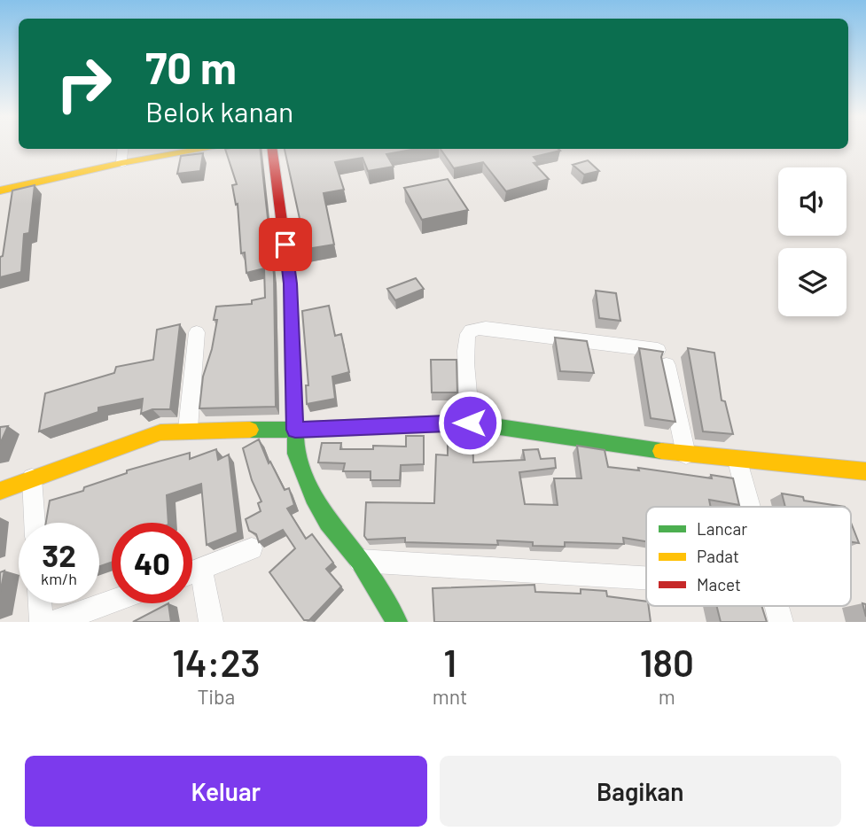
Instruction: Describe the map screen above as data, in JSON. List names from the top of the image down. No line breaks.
{"legend":["Lancar","Padat","Macet"],"page":{"turn":["70 m","Belok kanan"],"speed":"32 km/h","limit":"40","eta":["14:23","Tiba","1","mnt","180","m"],"buttons":["Keluar","Bagikan"]}}
